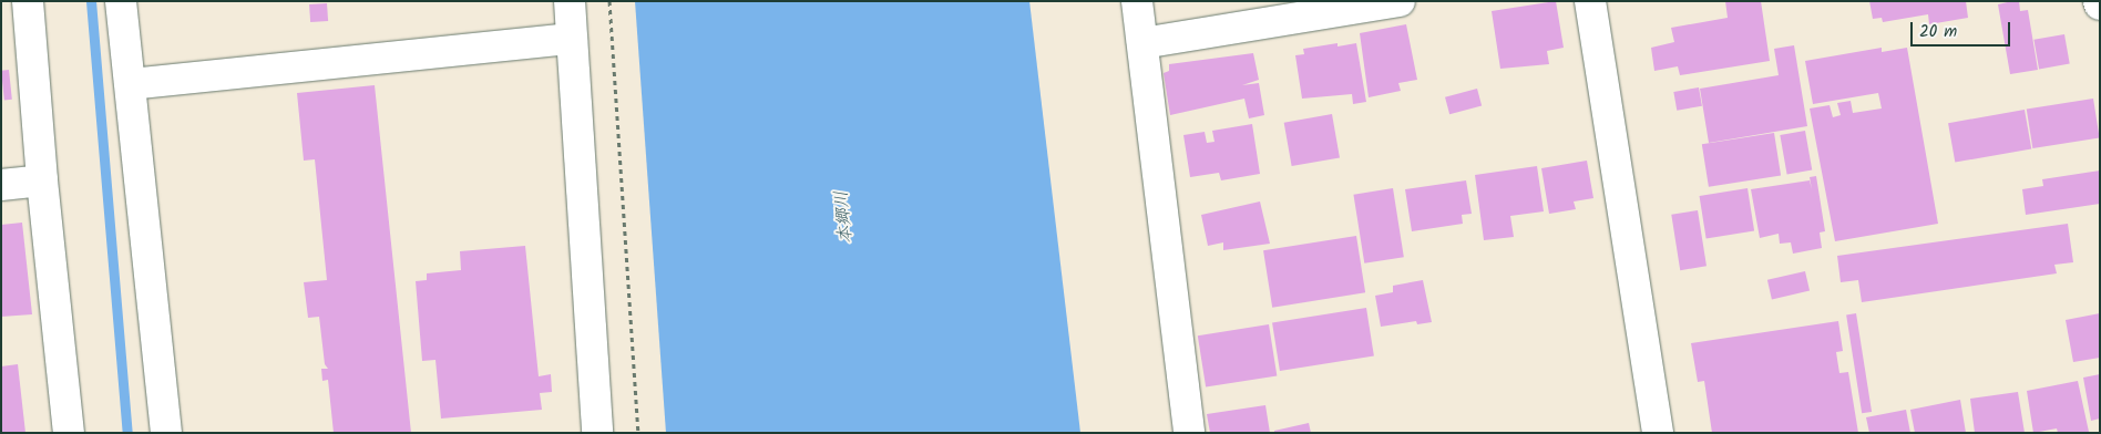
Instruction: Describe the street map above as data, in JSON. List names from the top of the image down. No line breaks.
{"water":["本郷川"],"scale_bar":"20 m"}
